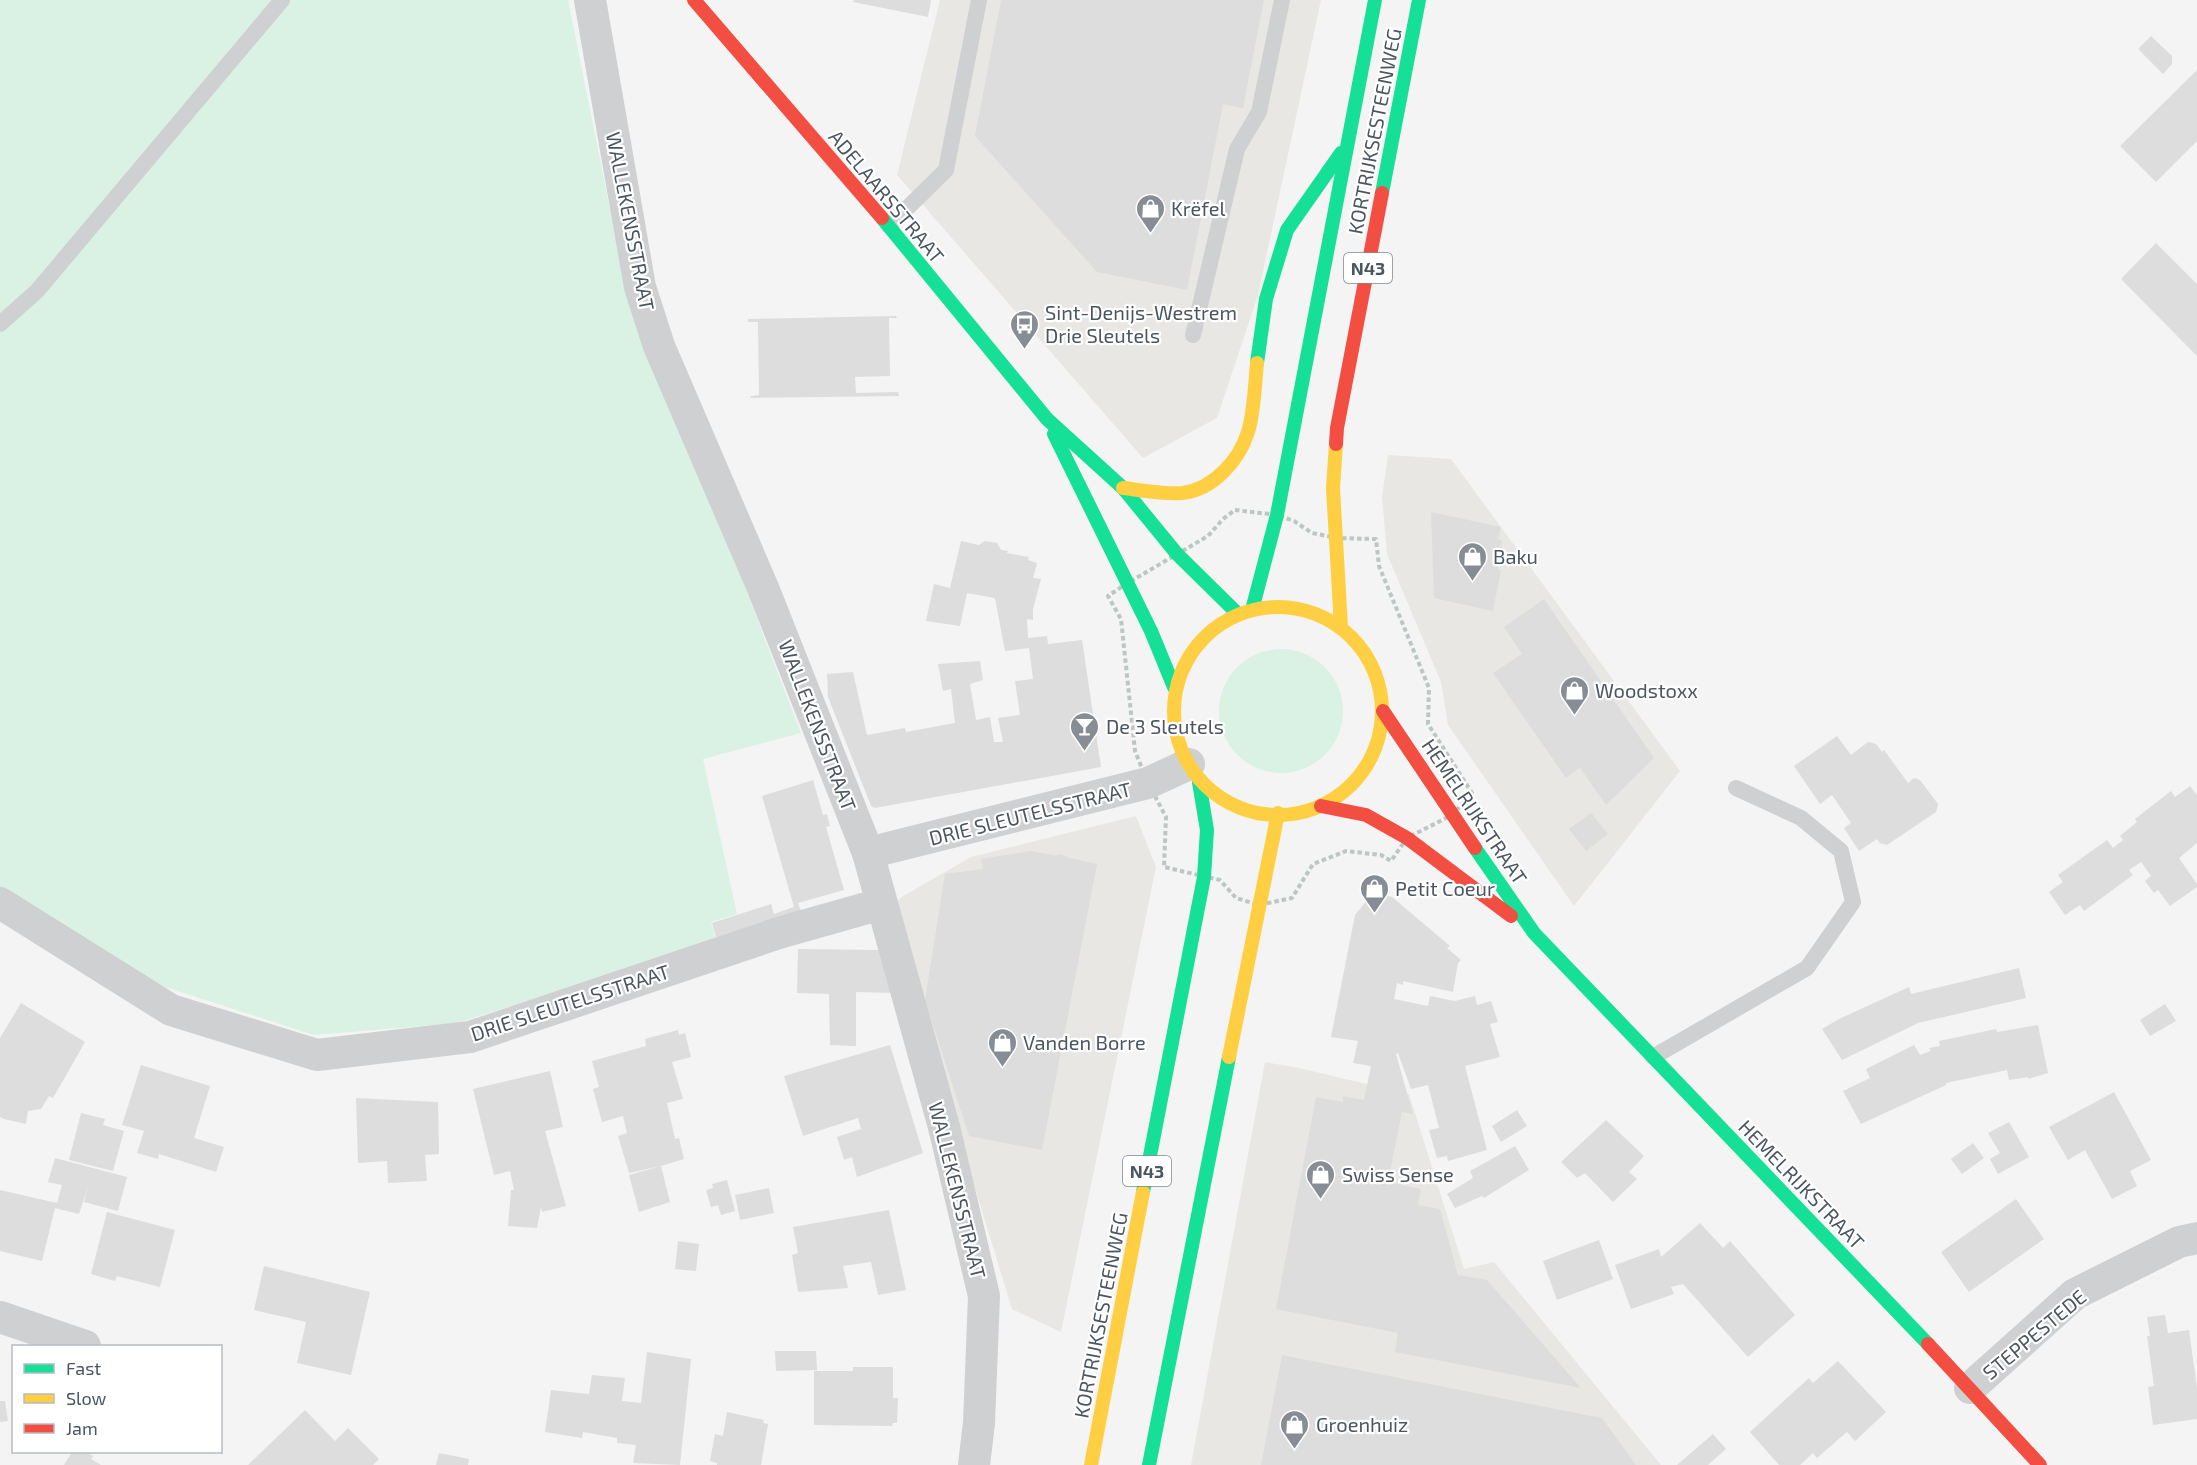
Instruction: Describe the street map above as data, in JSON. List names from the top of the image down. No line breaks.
{"streets":{"main road":["KORTRIJKSESTEENWEG","ADELAARSSTRAAT","N43","HEMELRIJKSTRAAT"],"street":["WALLEKENSSTRAAT","DRIE SLEUTELSSTRAAT","STEPPESTEDE"]},"crossings":[["KORTRIJKSESTEENWEG","ADELAARSSTRAAT"],["KORTRIJKSESTEENWEG","N43"],["KORTRIJKSESTEENWEG","HEMELRIJKSTRAAT"],["KORTRIJKSESTEENWEG","DRIE SLEUTELSSTRAAT"],["ADELAARSSTRAAT","N43"],["ADELAARSSTRAAT","HEMELRIJKSTRAAT"],["ADELAARSSTRAAT","DRIE SLEUTELSSTRAAT"],["WALLEKENSSTRAAT","DRIE SLEUTELSSTRAAT"],["N43","HEMELRIJKSTRAAT"],["N43","DRIE SLEUTELSSTRAAT"],["HEMELRIJKSTRAAT","DRIE SLEUTELSSTRAAT"],["HEMELRIJKSTRAAT","STEPPESTEDE"]],"places":{"shop":["Krëfel","Baku","Woodstoxx","Petit Coeur","Vanden Borre","Swiss Sense","Groenhuiz"],"bus stop":["Sint-Denijs-Westrem Drie Sleutels"],"bar":["De 3 Sleutels"]},"legend":["Fast","Slow","Jam"]}
